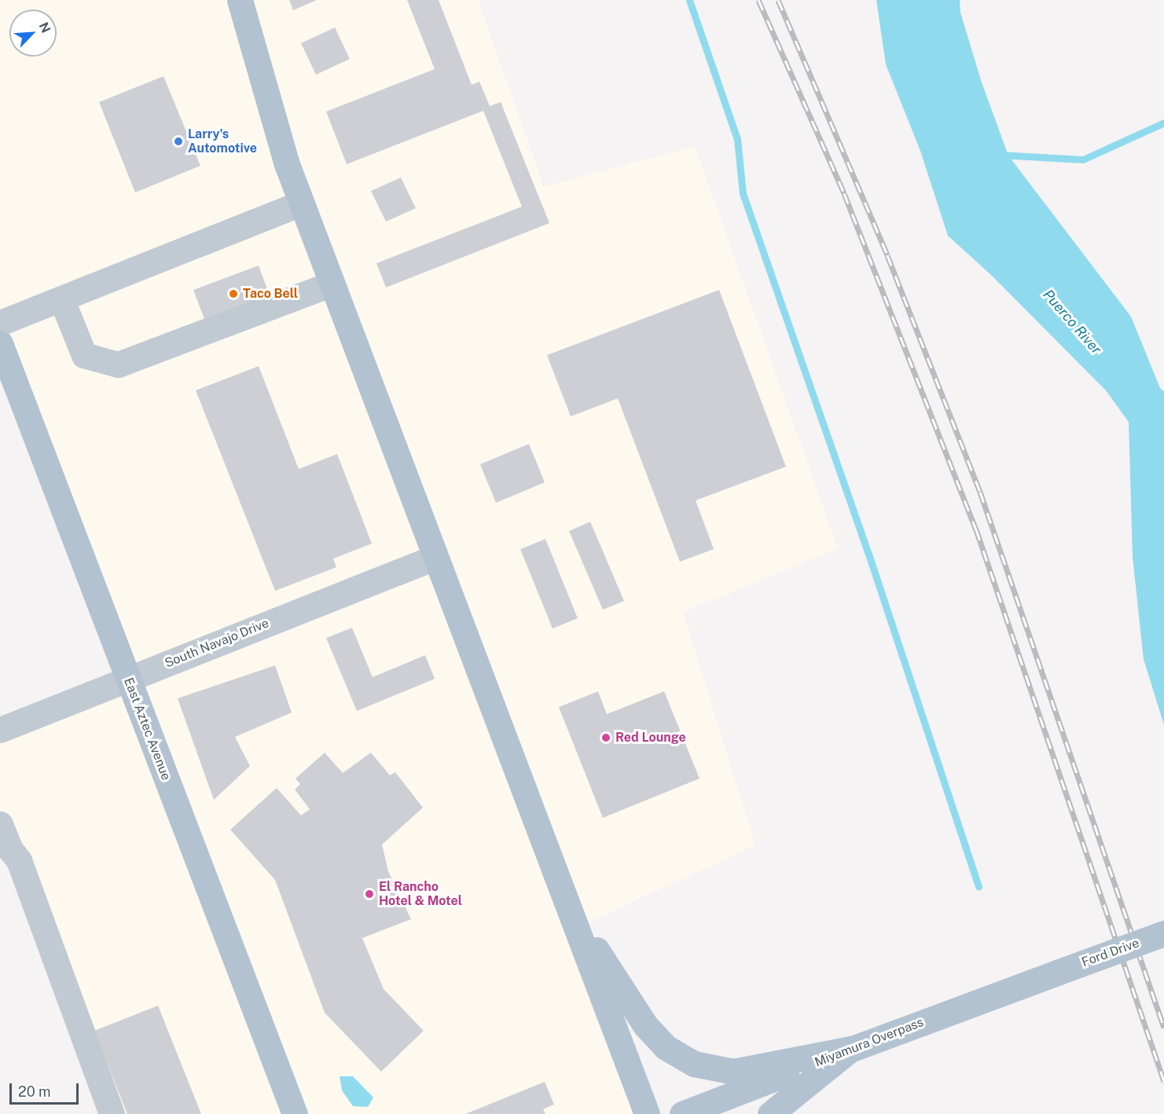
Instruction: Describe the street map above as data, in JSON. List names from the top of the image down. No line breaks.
{"streets":{"main road":["East Aztec Avenue","Ford Drive","Miyamura Overpass"],"street":["South Navajo Drive"]},"crossings":[["South Navajo Drive","East Aztec Avenue"],["Ford Drive","Miyamura Overpass"]],"water":["Puerco River"],"places":["Larry's Automotive","Taco Bell","Red Lounge","El Rancho Hotel & Motel"],"scale_bar":"20 m","north":"top right"}
